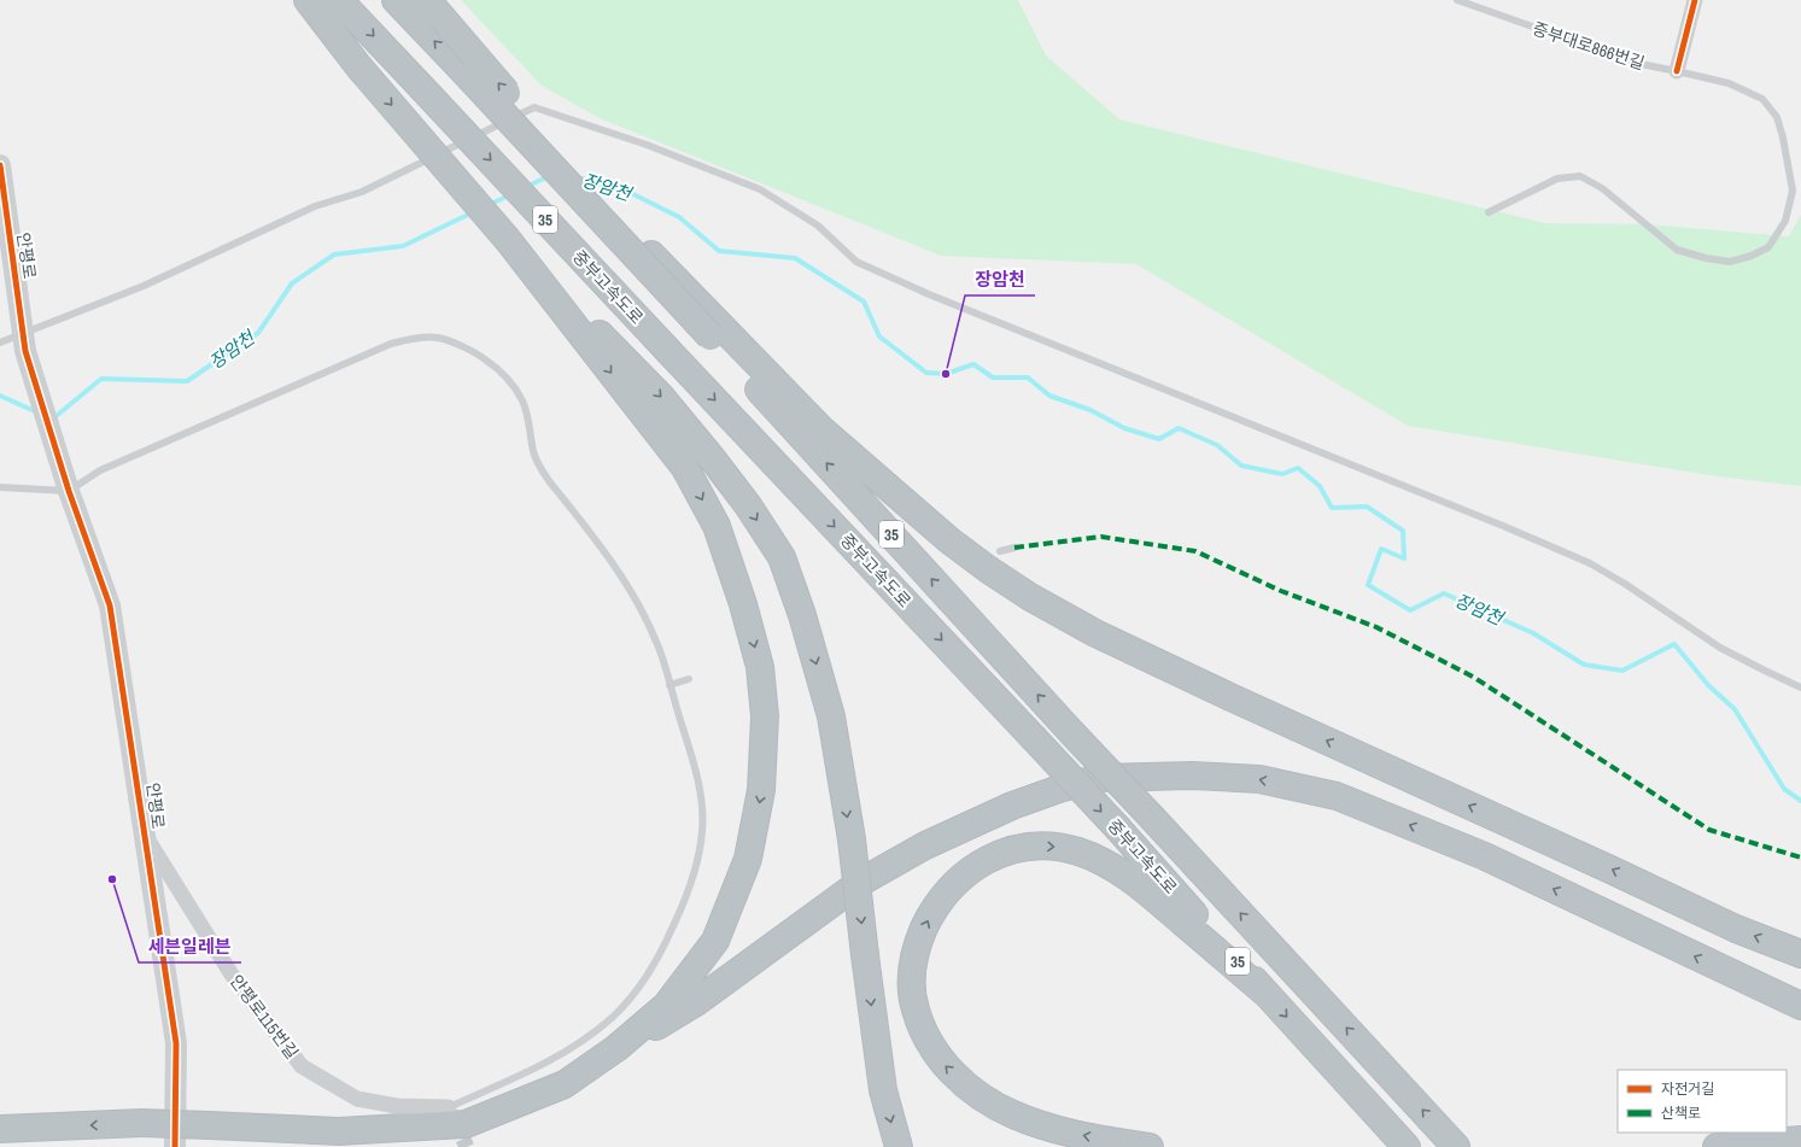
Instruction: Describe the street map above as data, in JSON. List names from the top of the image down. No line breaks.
{"streets":{"highway":["35","중부고속도로"],"street":["안평로","안평로115번길"],"lane":["중부대로866번길"]},"crossings":[["안평로","안평로115번길"]],"water":["장암천"],"places":["장암천","세븐일레븐"],"legend":["자전거길","산책로"]}
